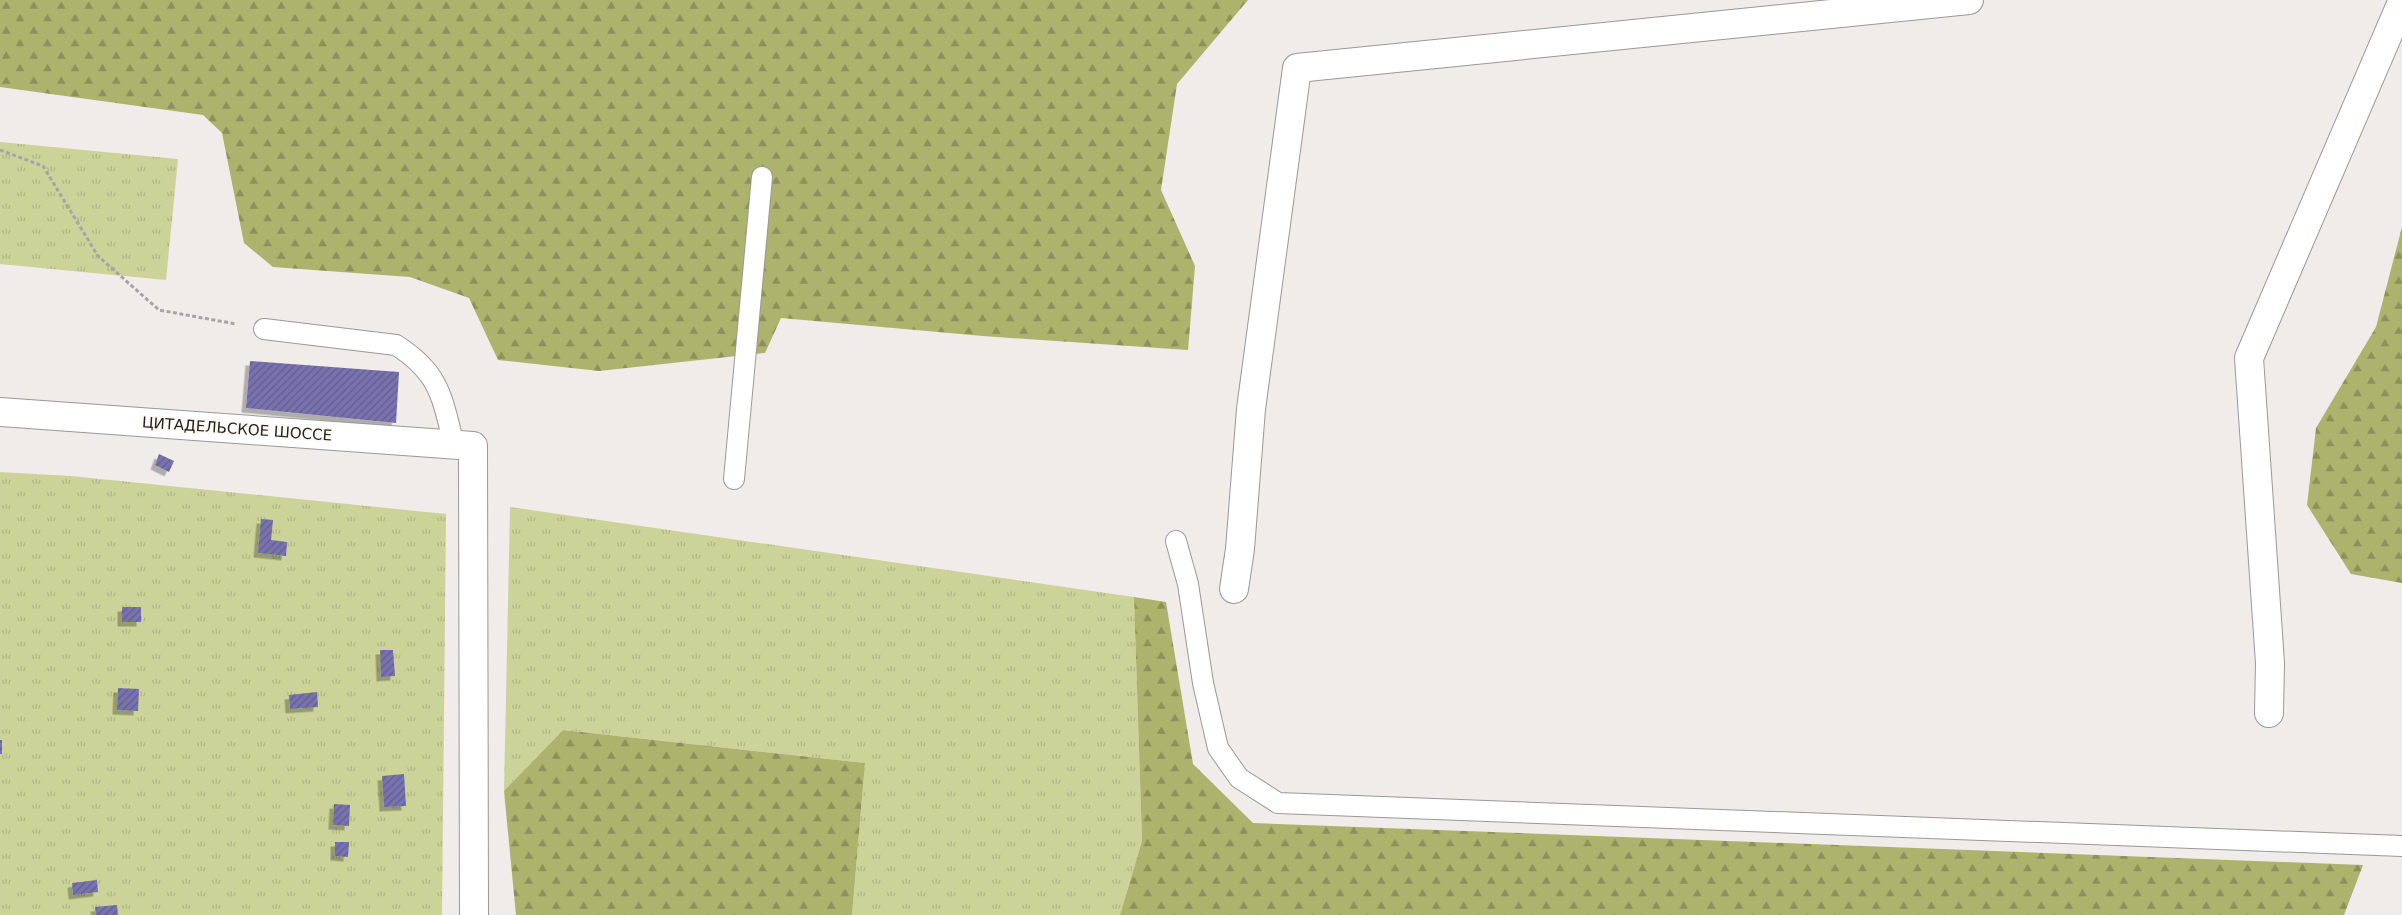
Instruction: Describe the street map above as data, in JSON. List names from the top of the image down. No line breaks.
{"streets":{"street":["ЦИТАДЕЛЬСКОЕ ШОССЕ"]}}
